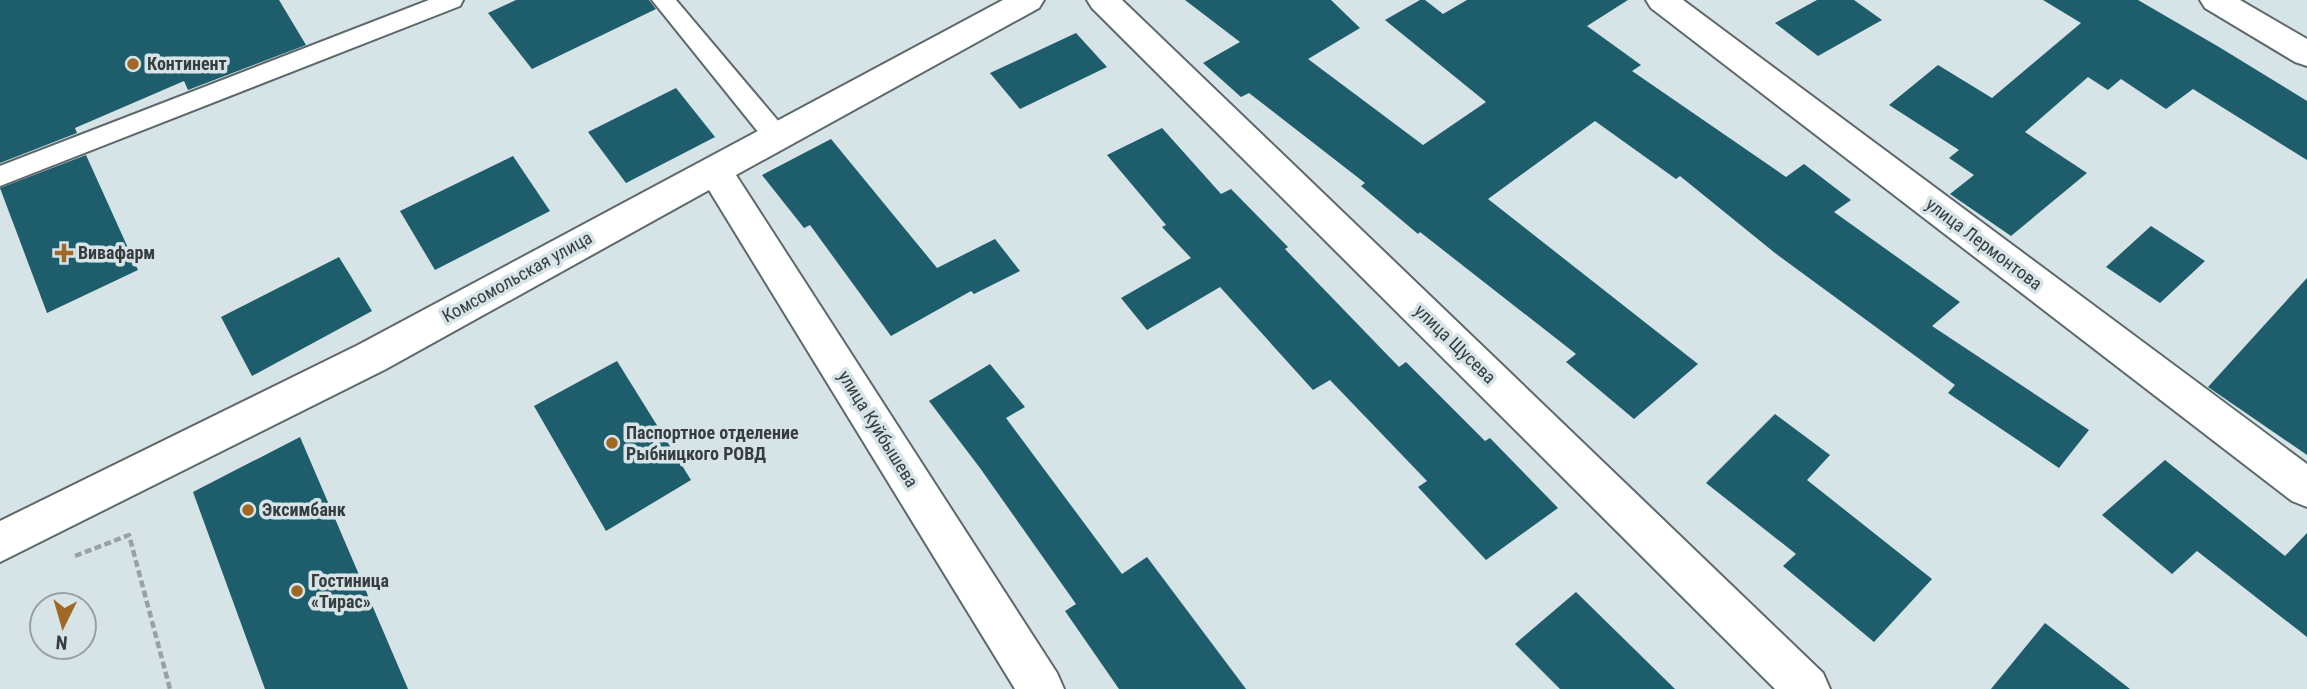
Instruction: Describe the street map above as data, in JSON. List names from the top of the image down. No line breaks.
{"streets":{"street":["улица Лермонтова","Комсомольская улица","улица Щусева","улица Куйбышева"]},"crossings":[["Комсомольская улица","улица Куйбышева"]],"places":{"other":["Континент","Паспортное отделение Рыбницкого РОВД","Эксимбанк","Гостиница «Тирас»"],"health":["Вивафарм"]},"north":"bottom"}
